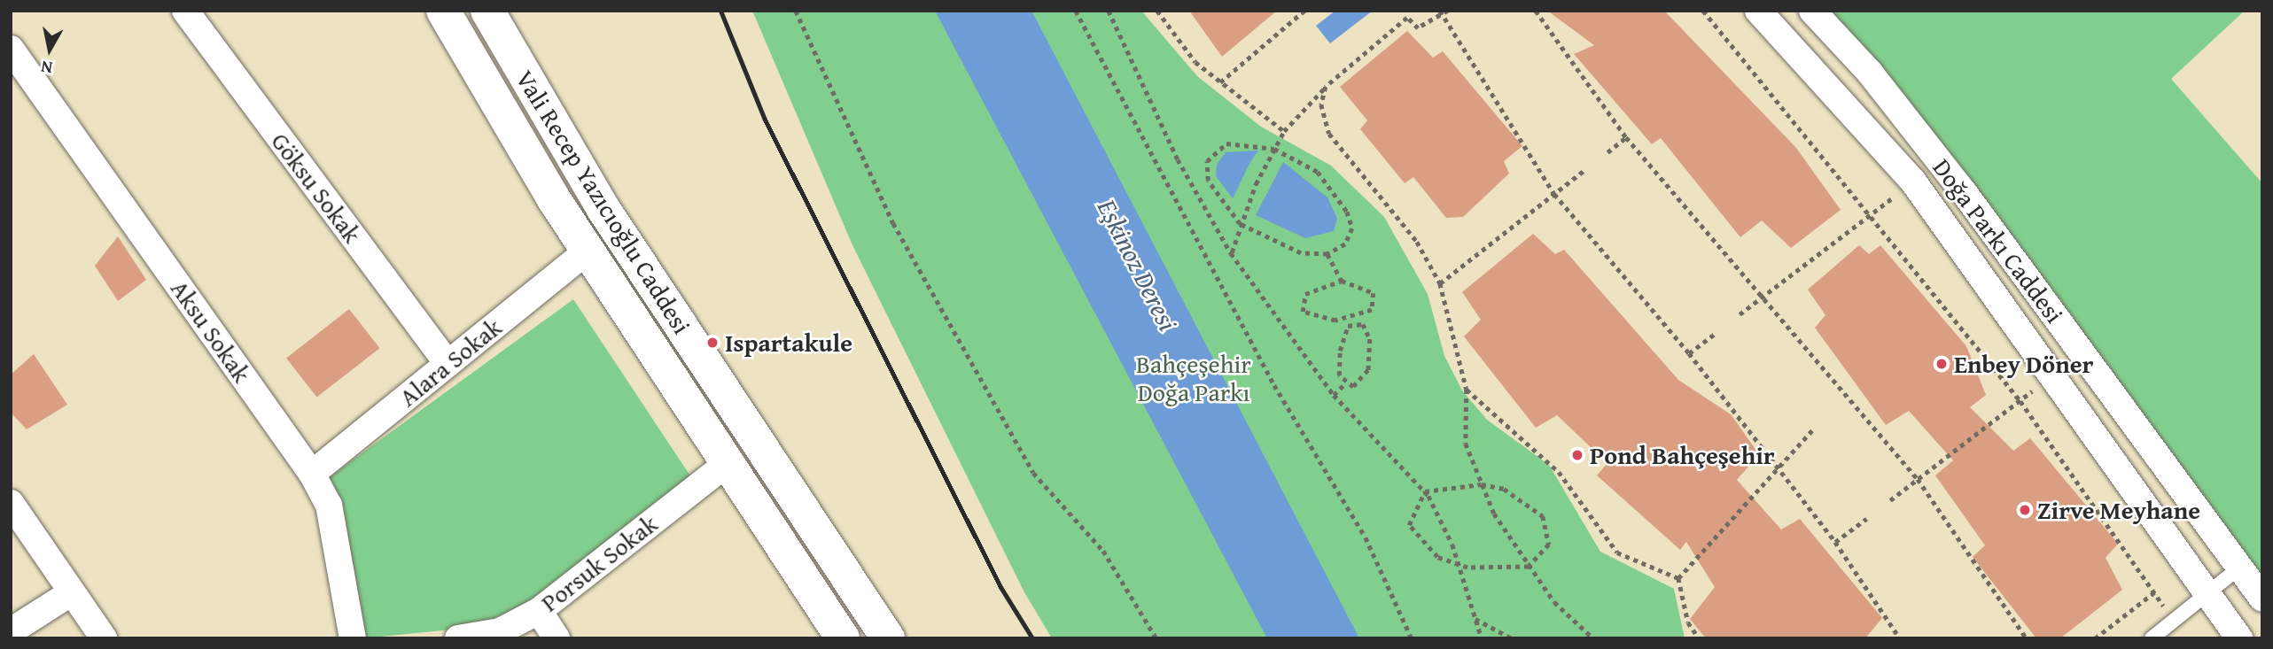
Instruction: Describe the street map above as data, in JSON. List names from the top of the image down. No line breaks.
{"streets":{"main road":["Vali Recep Yazıcıoğlu Caddesi"],"street":["Göksu Sokak","Doğa Parkı Caddesi","Aksu Sokak","Alara Sokak","Porsuk Sokak"]},"crossings":[["Göksu Sokak","Alara Sokak"],["Vali Recep Yazıcıoğlu Caddesi","Alara Sokak"],["Vali Recep Yazıcıoğlu Caddesi","Porsuk Sokak"],["Aksu Sokak","Alara Sokak"]],"water":["Eşkinoz Deresi"],"parks":["Bahçeşehir Doğa Parkı"],"places":["Ispartakule","Enbey Döner","Pond Bahçeşehir","Zirve Meyhane"],"north":"bottom"}
